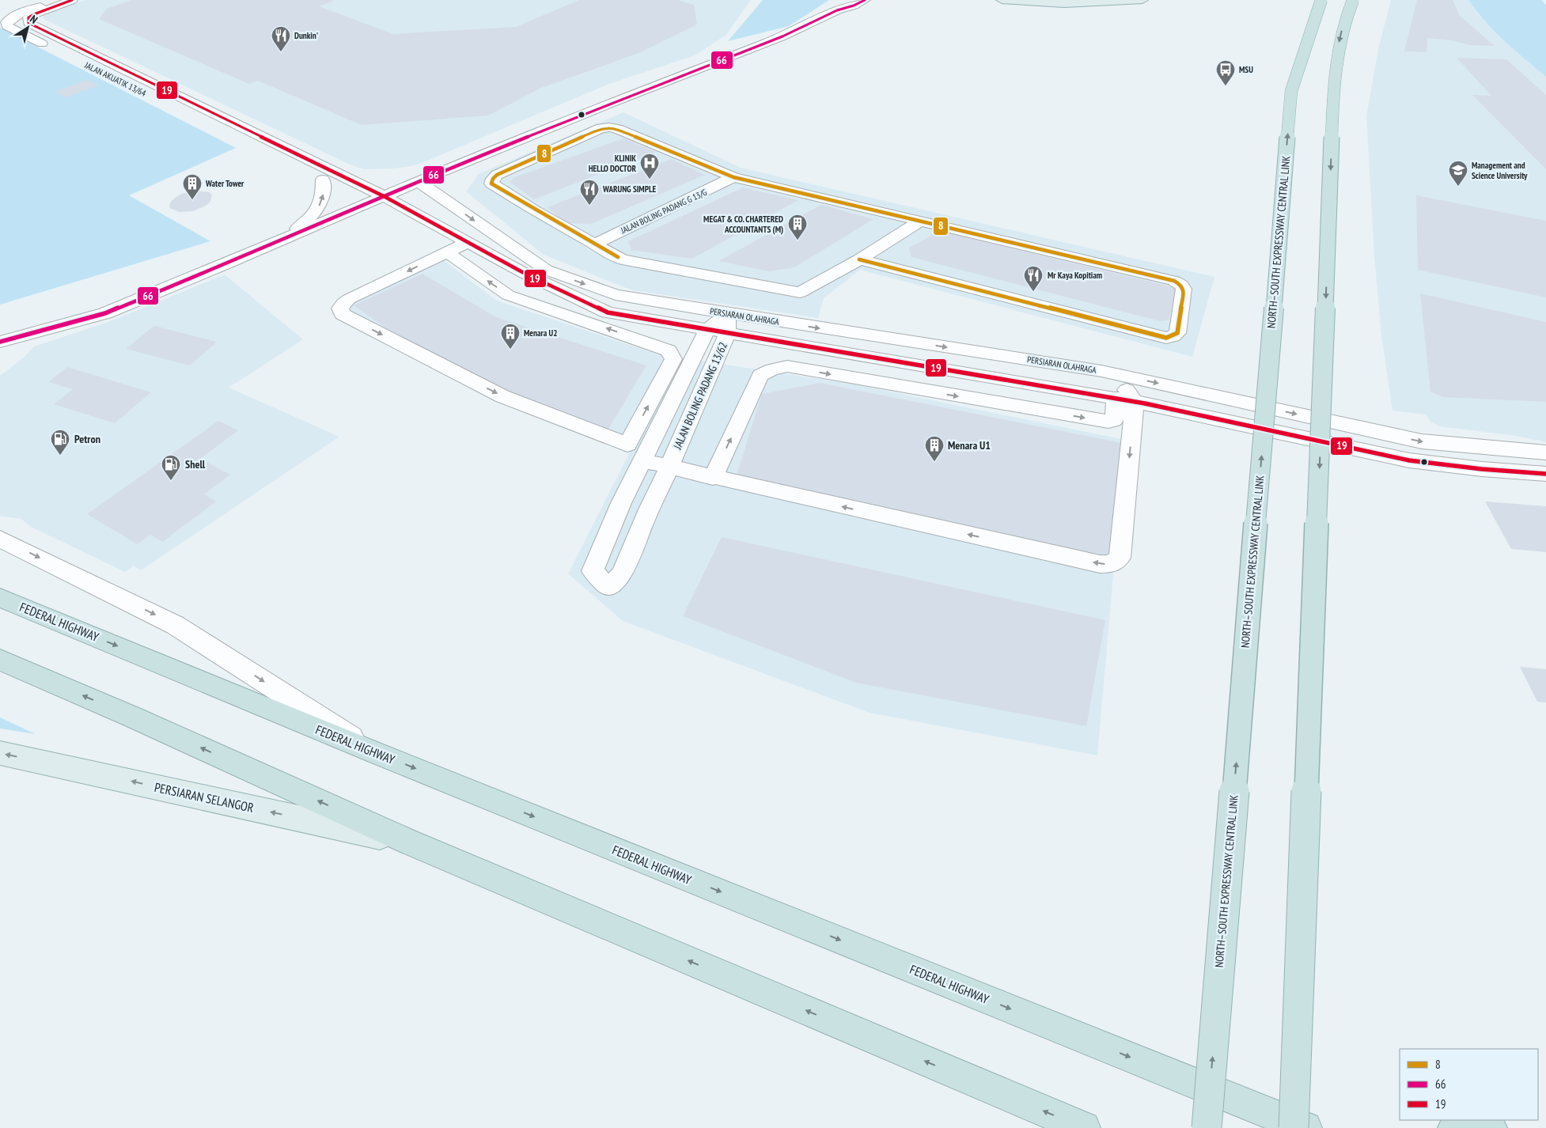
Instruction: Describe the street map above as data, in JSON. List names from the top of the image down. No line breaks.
{"streets":{"highway":["NORTH–SOUTH EXPRESSWAY CENTRAL LINK","FEDERAL HIGHWAY"],"main road":["PERSIARAN SELANGOR"],"street":["JALAN AKUATIK 13/64","JALAN BOLING PADANG G 13/G","PERSIARAN OLAHRAGA","JALAN BOLING PADANG 13/62"]},"crossings":[["JALAN AKUATIK 13/64","PERSIARAN OLAHRAGA"],["PERSIARAN OLAHRAGA","JALAN BOLING PADANG 13/62"]],"one_way":["PERSIARAN SELANGOR"],"places":{"restaurant":["Dunkin'","WARUNG SIMPLE","Mr Kaya Kopitiam"],"bus stop":["MSU"],"hospital":["KLINIK HELLO DOCTOR"],"school or university":["Management and Science University"],"building":["Water Tower","MEGAT & CO. CHARTERED ACCOUNTANTS (M)","Menara U2","Menara U1"],"fuel station":["Petron","Shell"]},"lines":["transit line 66","transit line 19","transit line 8"],"legend":["8","66","19"],"north":"top right"}
